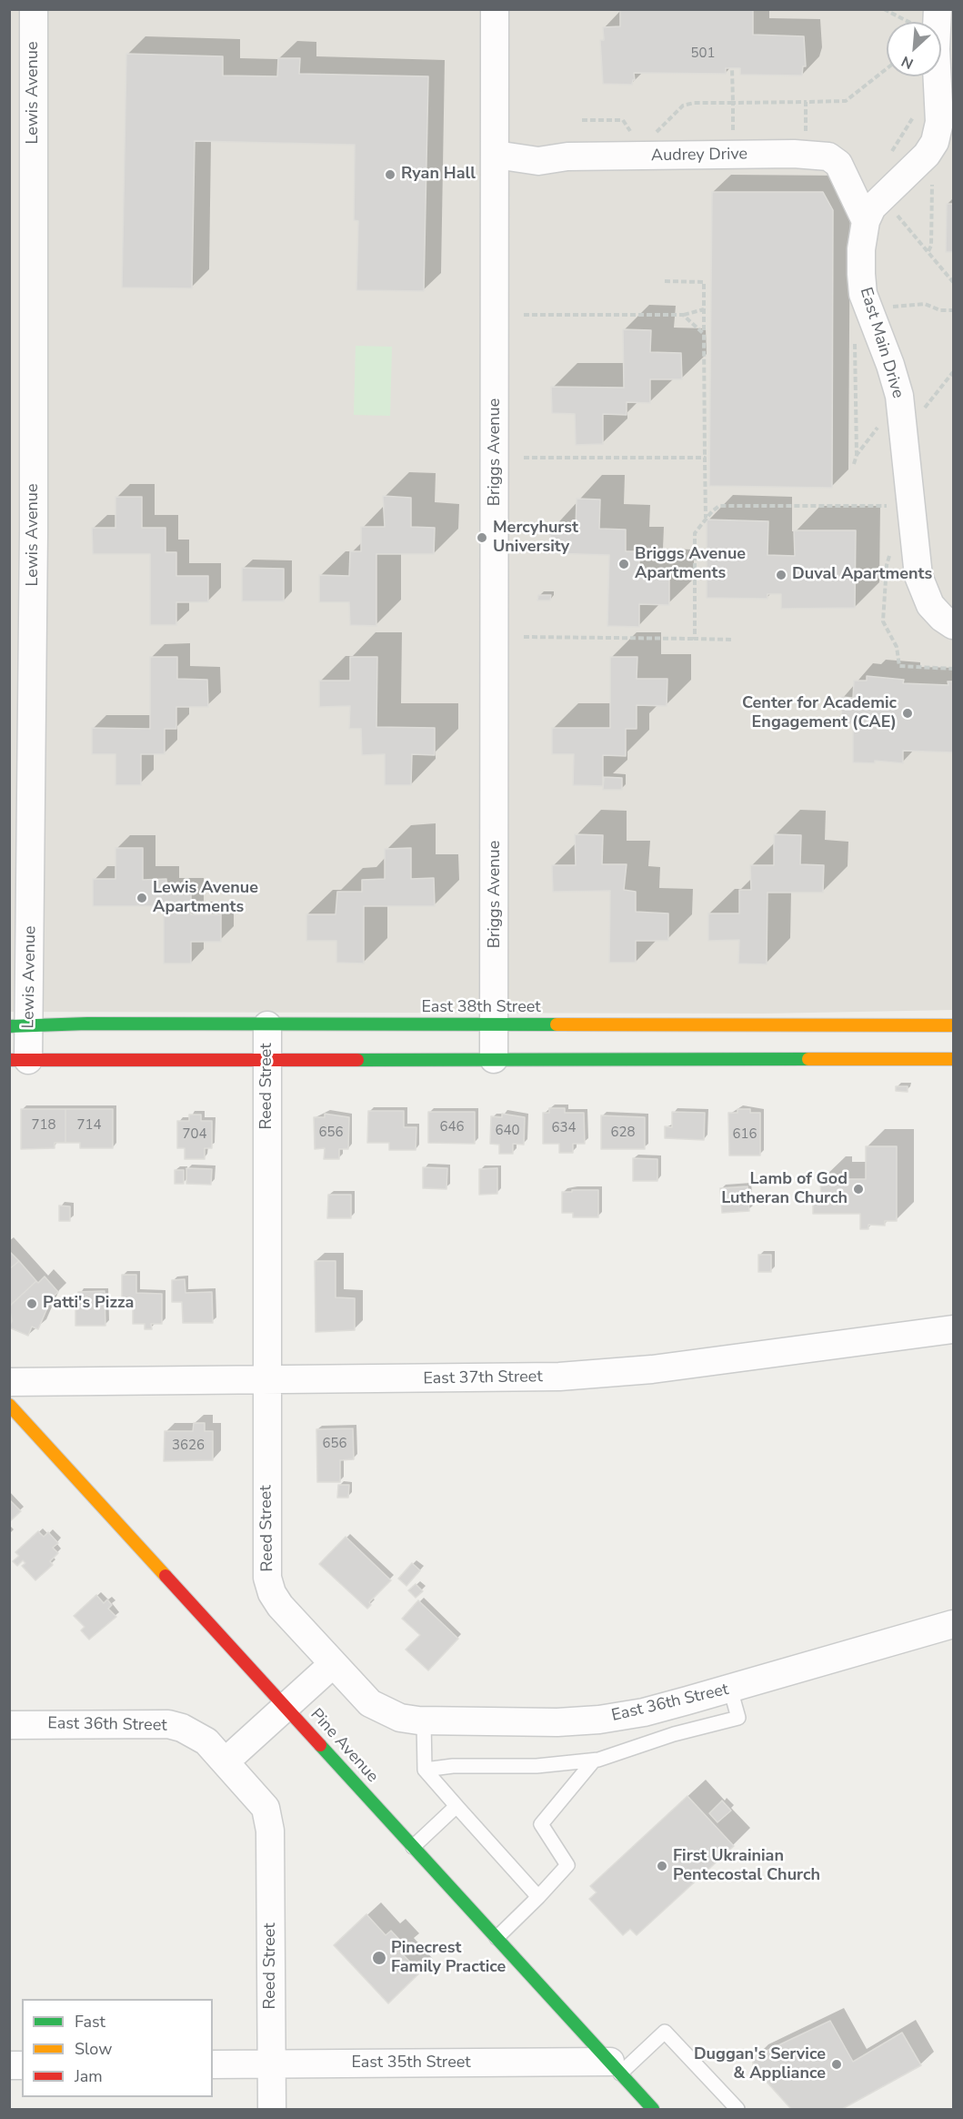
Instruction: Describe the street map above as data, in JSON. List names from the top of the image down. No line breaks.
{"streets":{"main road":["East 38th Street","Pine Avenue"],"street":["Lewis Avenue","Audrey Drive","East Main Drive","Briggs Avenue","Reed Street","East 37th Street","East 36th Street","East 35th Street"]},"crossings":[["Lewis Avenue","East 38th Street"],["Audrey Drive","East Main Drive"],["Audrey Drive","Briggs Avenue"],["Briggs Avenue","East 38th Street"],["East 38th Street","Reed Street"],["Reed Street","East 37th Street"],["Reed Street","East 36th Street"],["Reed Street","East 35th Street"],["Pine Avenue","East 35th Street"]],"places":["Ryan Hall","Mercyhurst University","Briggs Avenue Apartments","Duval Apartments","Center for Academic Engagement (CAE)","Lewis Avenue Apartments","Lamb of God Lutheran Church","Patti's Pizza","First Ukrainian Pentecostal Church","Pinecrest Family Practice","Duggan's Service & Appliance"],"house_numbers":["501","718","714","646","634","640","656","628","704","616","656","3626"],"legend":["Fast","Slow","Jam"],"north":"bottom left"}
